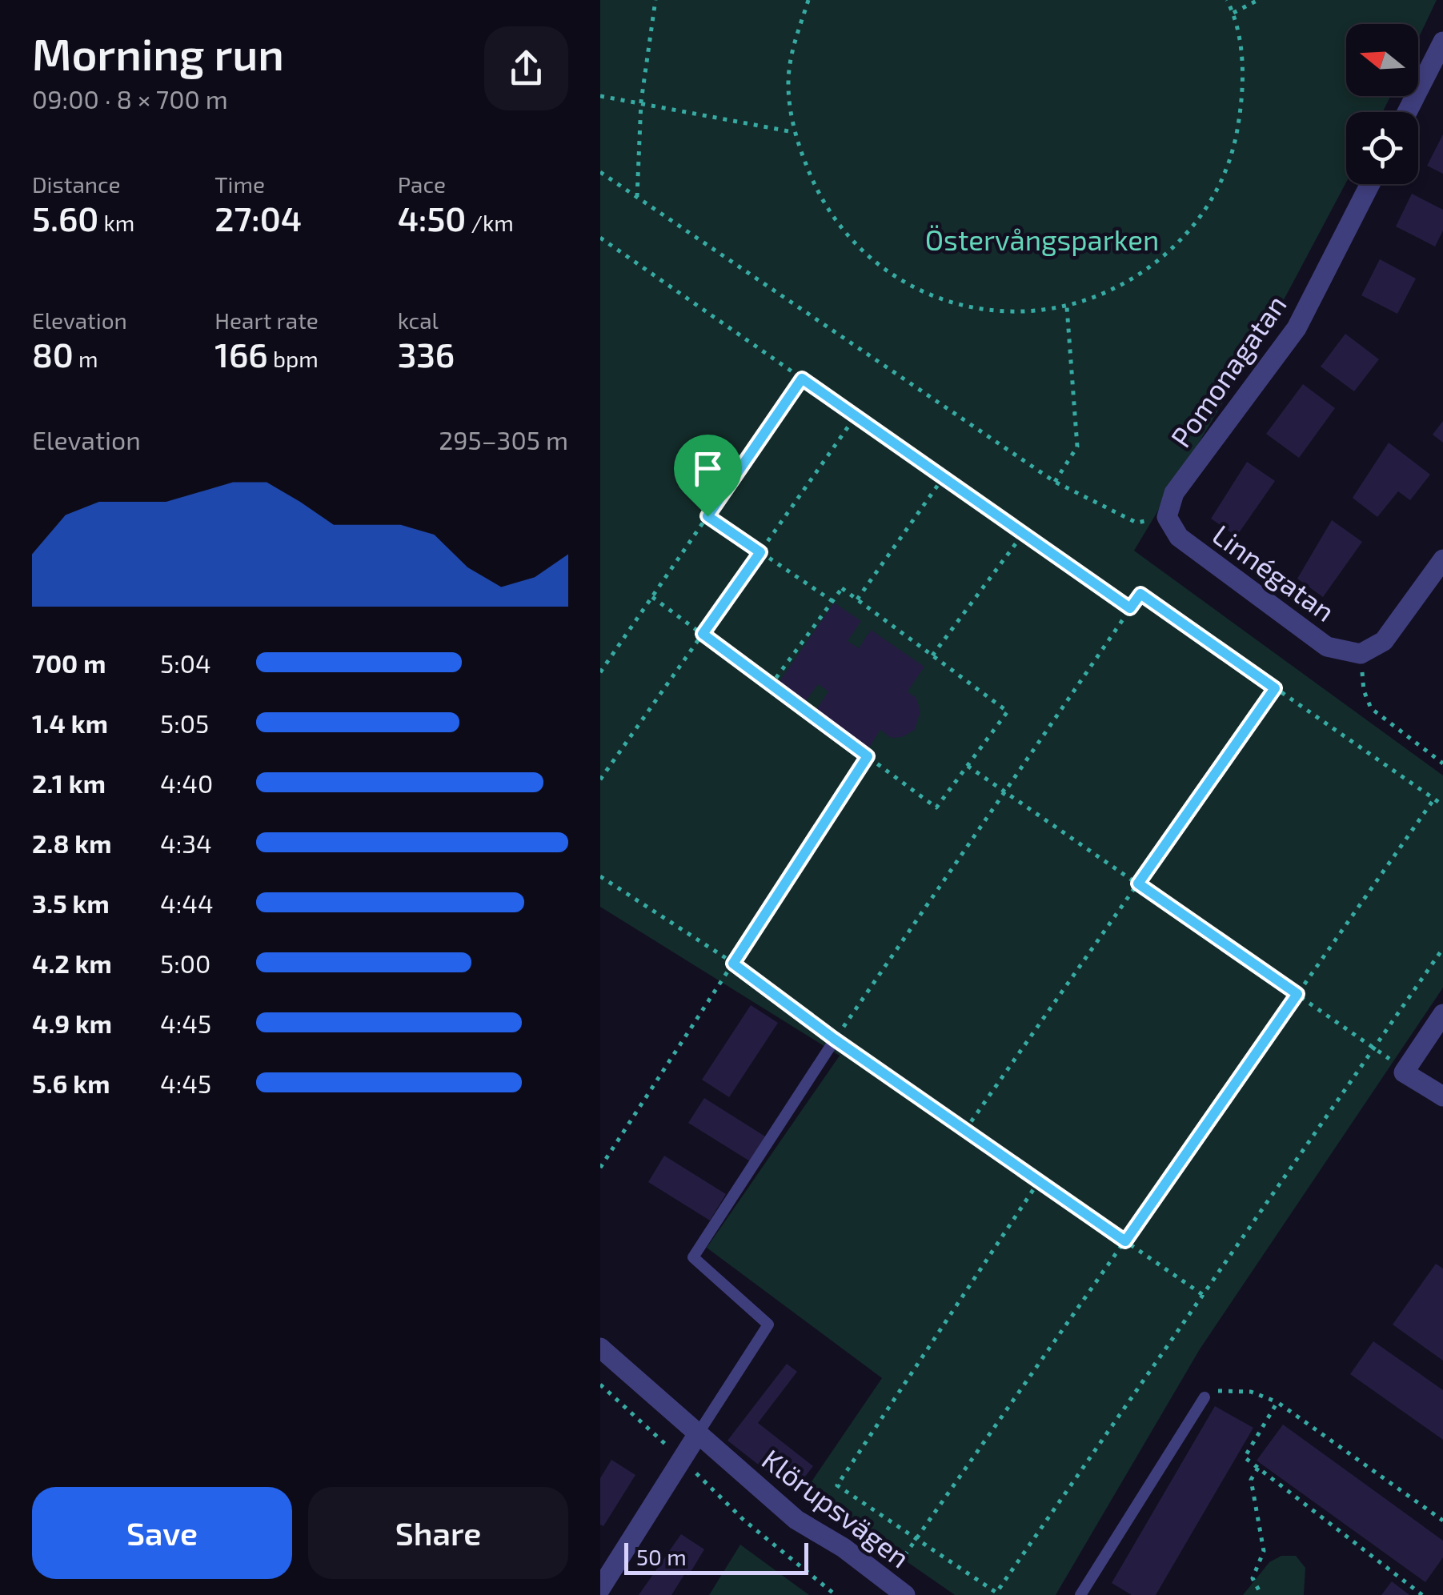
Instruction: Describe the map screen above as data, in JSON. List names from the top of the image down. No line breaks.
{"streets":{"street":["Pomonagatan","Linnégatan","Klörupsvägen"]},"crossings":[["Pomonagatan","Linnégatan"]],"parks":["Östervångsparken"],"scale_bar":"50 m","north":"left","page":{"heading":["Morning run","09:00 · 8 × 700 m"],"stats":[["Distance","5.60 km"],["Time","27:04"],["Pace","4:50 /km"],["Elevation","80 m"],["Heart rate","166 bpm"],["kcal","336"]],"chart":["Elevation","295–305 m"],"list":[{"name":"700 m","note":"5:04"},{"name":"1.4 km","note":"5:05"},{"name":"2.1 km","note":"4:40"},{"name":"2.8 km","note":"4:34"},{"name":"3.5 km","note":"4:44"},{"name":"4.2 km","note":"5:00"},{"name":"4.9 km","note":"4:45"},{"name":"5.6 km","note":"4:45"}],"buttons":["Save","Share"],"scale":"50 m"}}
